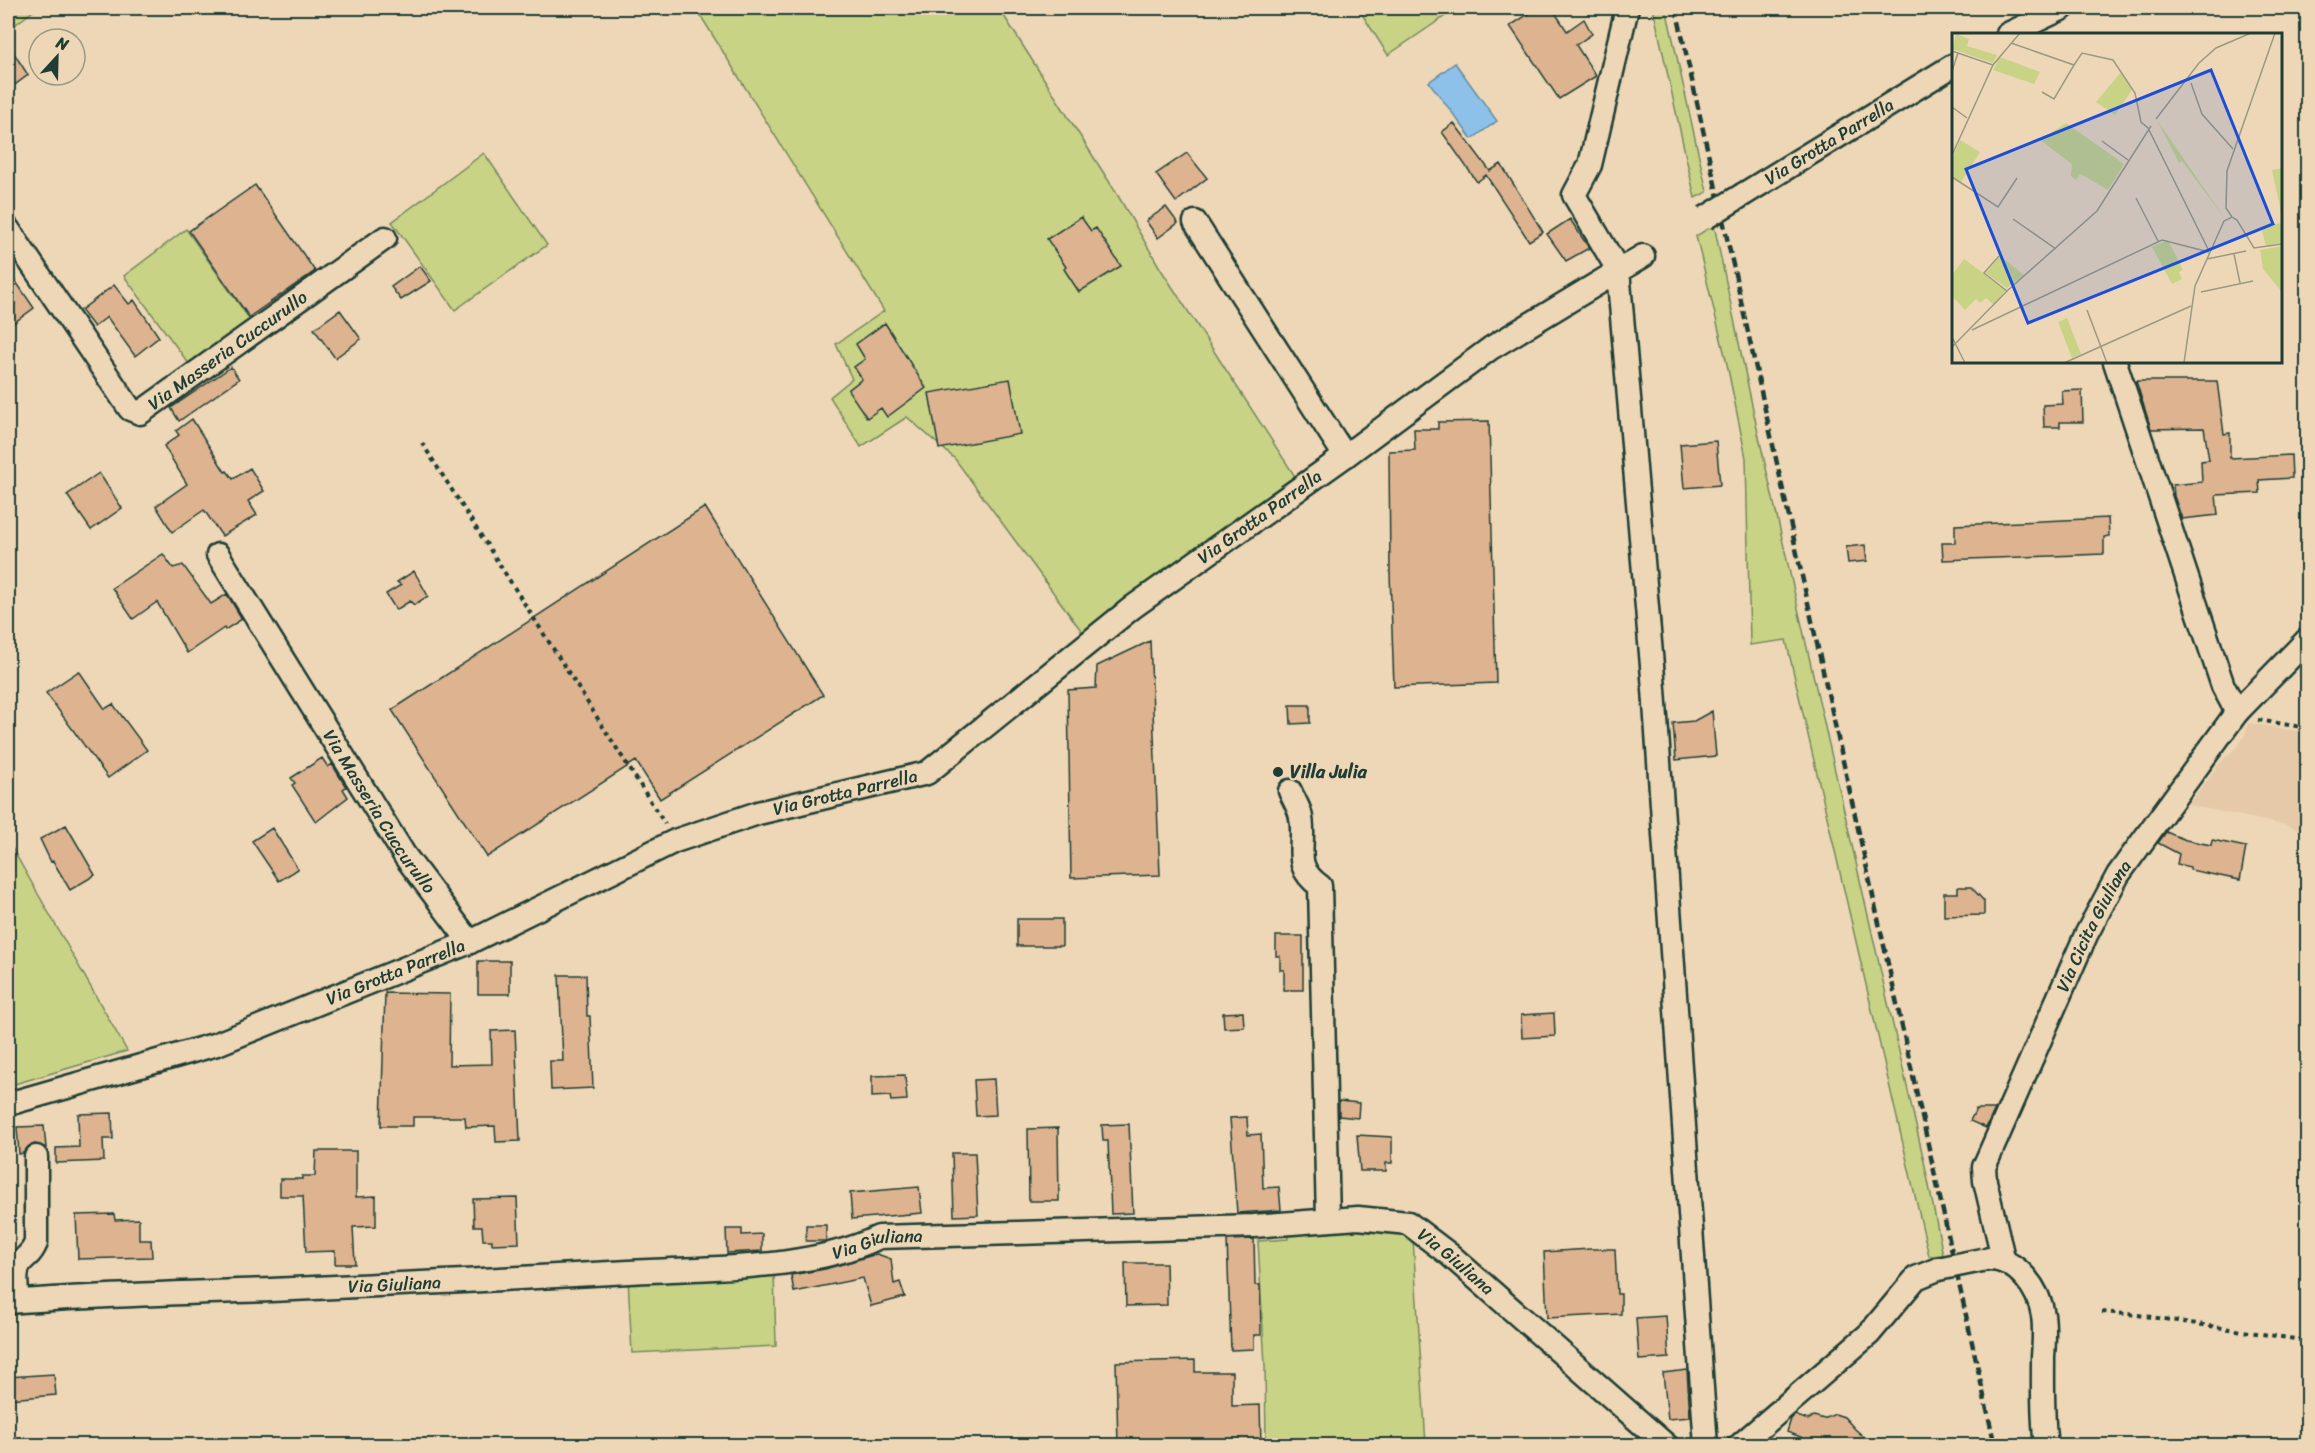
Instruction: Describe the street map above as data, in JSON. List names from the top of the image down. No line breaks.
{"streets":{"street":["Via Grotta Parrella","Via Masseria Cuccurullo","Via Cicita Giuliana","Via Giuliana"]},"crossings":[["Via Grotta Parrella","Via Masseria Cuccurullo"]],"places":["Villa Julia"],"north":"top"}
